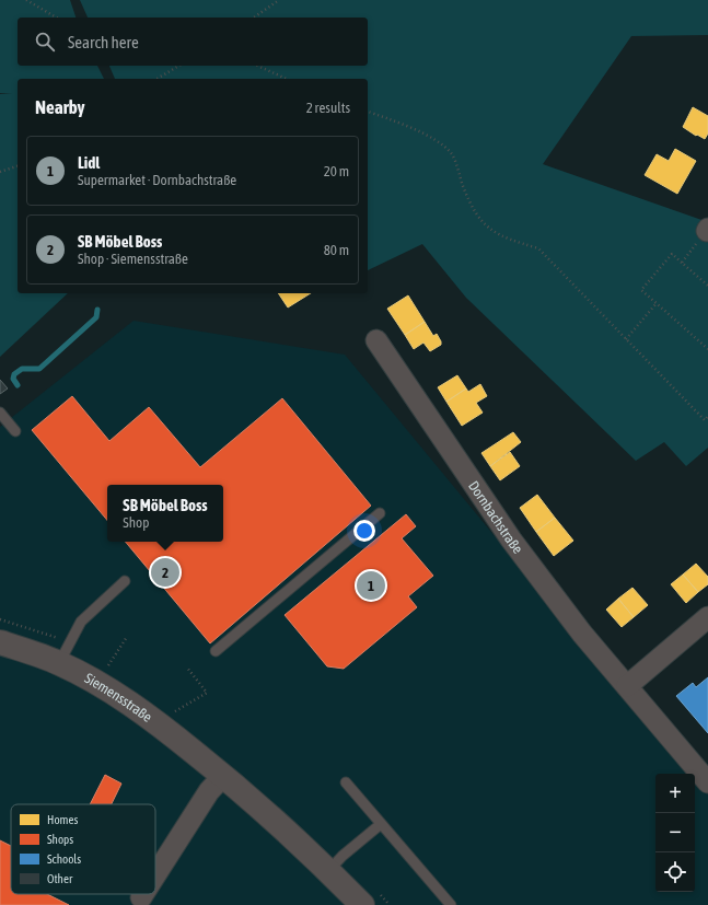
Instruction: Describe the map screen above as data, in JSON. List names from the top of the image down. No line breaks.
{"streets":{"street":["Dornbachstraße","Siemensstraße"]},"legend":["Homes","Shops","Schools","Other"],"page":{"search":"Search here","heading":["Nearby","2 results"],"list":[{"mark":"1","name":"Lidl","note":"Supermarket · Dornbachstraße","value":"20 m"},{"mark":"2","name":"SB Möbel Boss","note":"Shop · Siemensstraße","value":"80 m"}],"popup":["SB Möbel Boss","Shop"],"pins":["2","1"],"map_buttons":["+","−"]}}
